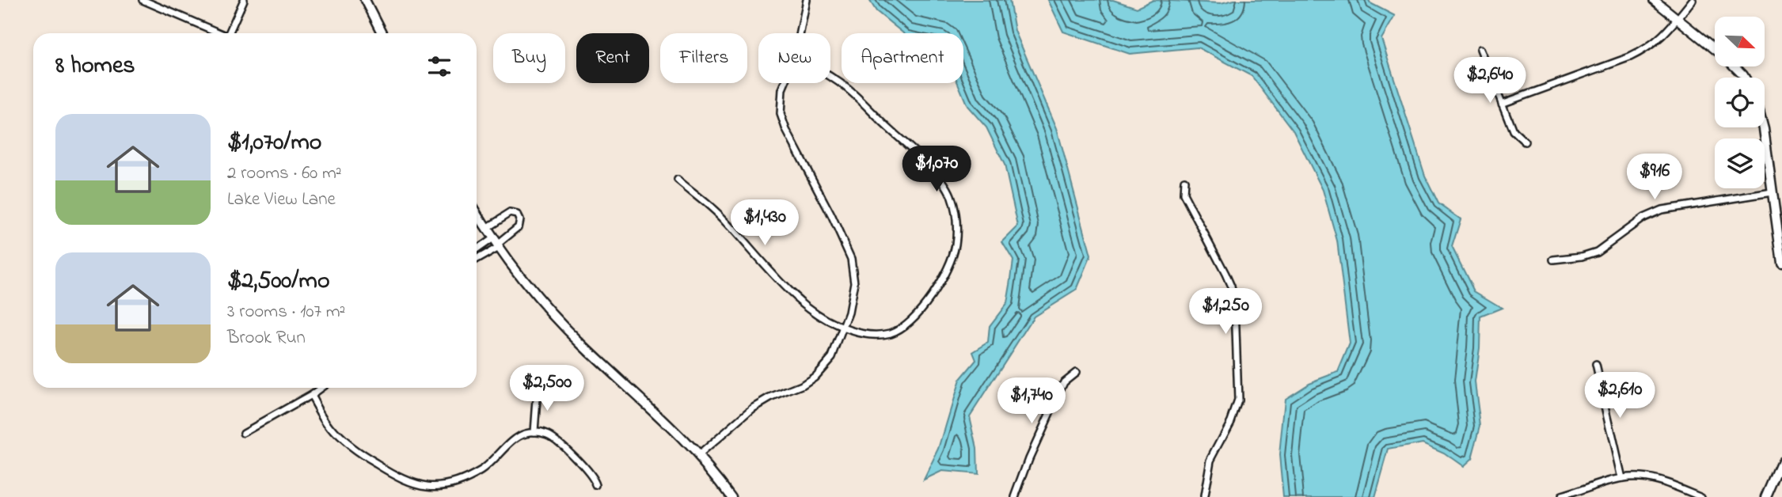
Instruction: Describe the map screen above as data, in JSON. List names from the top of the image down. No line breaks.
{"north":"bottom right","page":{"chip":["Buy","Rent","Filters","New","Apartment"],"heading":"8 homes","price":["$2,640","$1,070","$916","$1,430","$1,250","$2,500","$2,610","$1,740"],"list":[{"name":"$1,070/mo","note":"2 rooms · 60 m² · Lake View Lane"},{"name":"$2,500/mo","note":"3 rooms · 107 m² · Brook Run"}]}}
